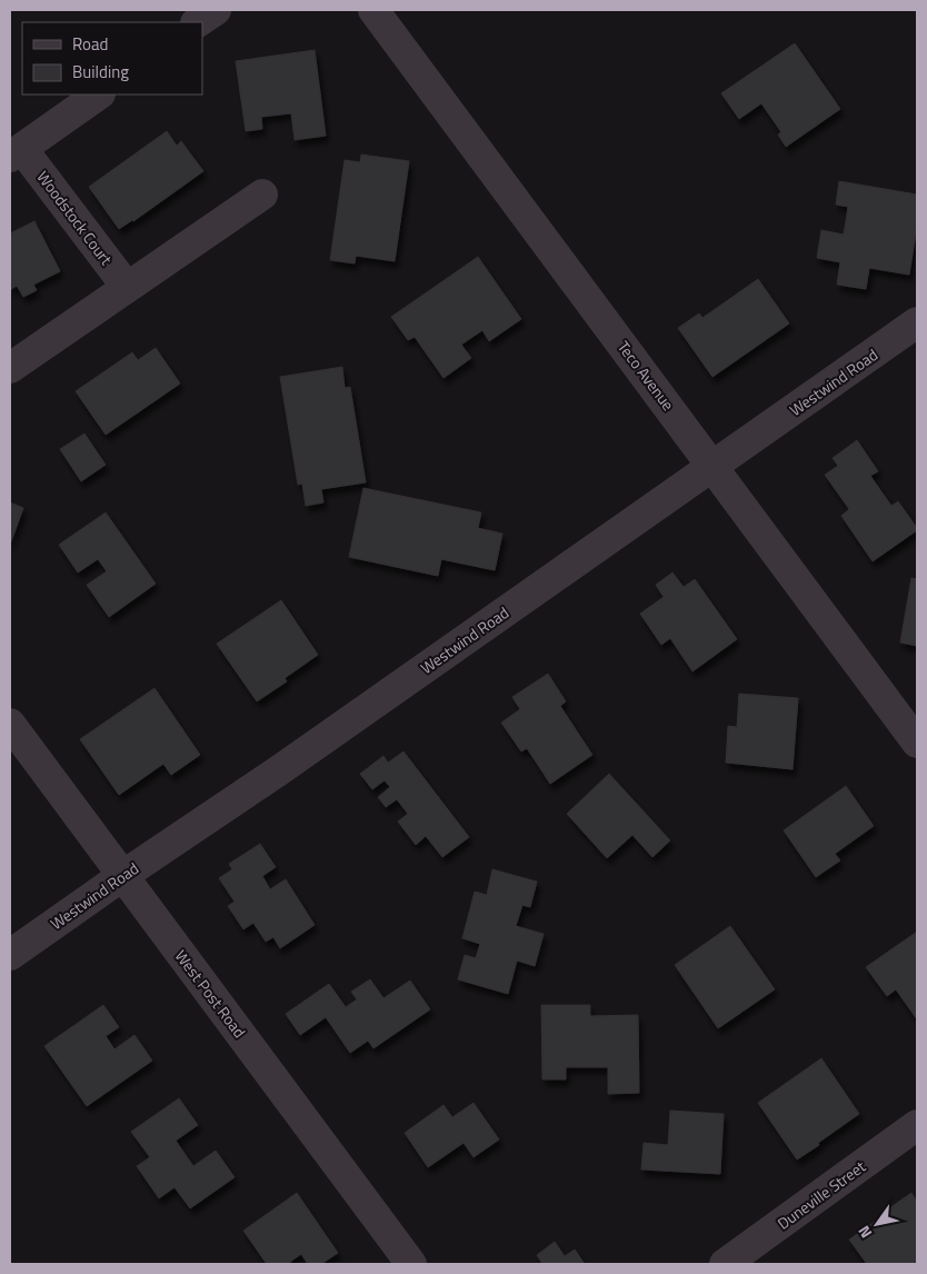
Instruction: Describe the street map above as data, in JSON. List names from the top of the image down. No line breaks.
{"streets":{"street":["Woodstock Court","Teco Avenue","Westwind Road","West Post Road","Duneville Street"]},"crossings":[["Teco Avenue","Westwind Road"],["Westwind Road","West Post Road"]],"legend":["Road","Building"],"north":"bottom left"}
